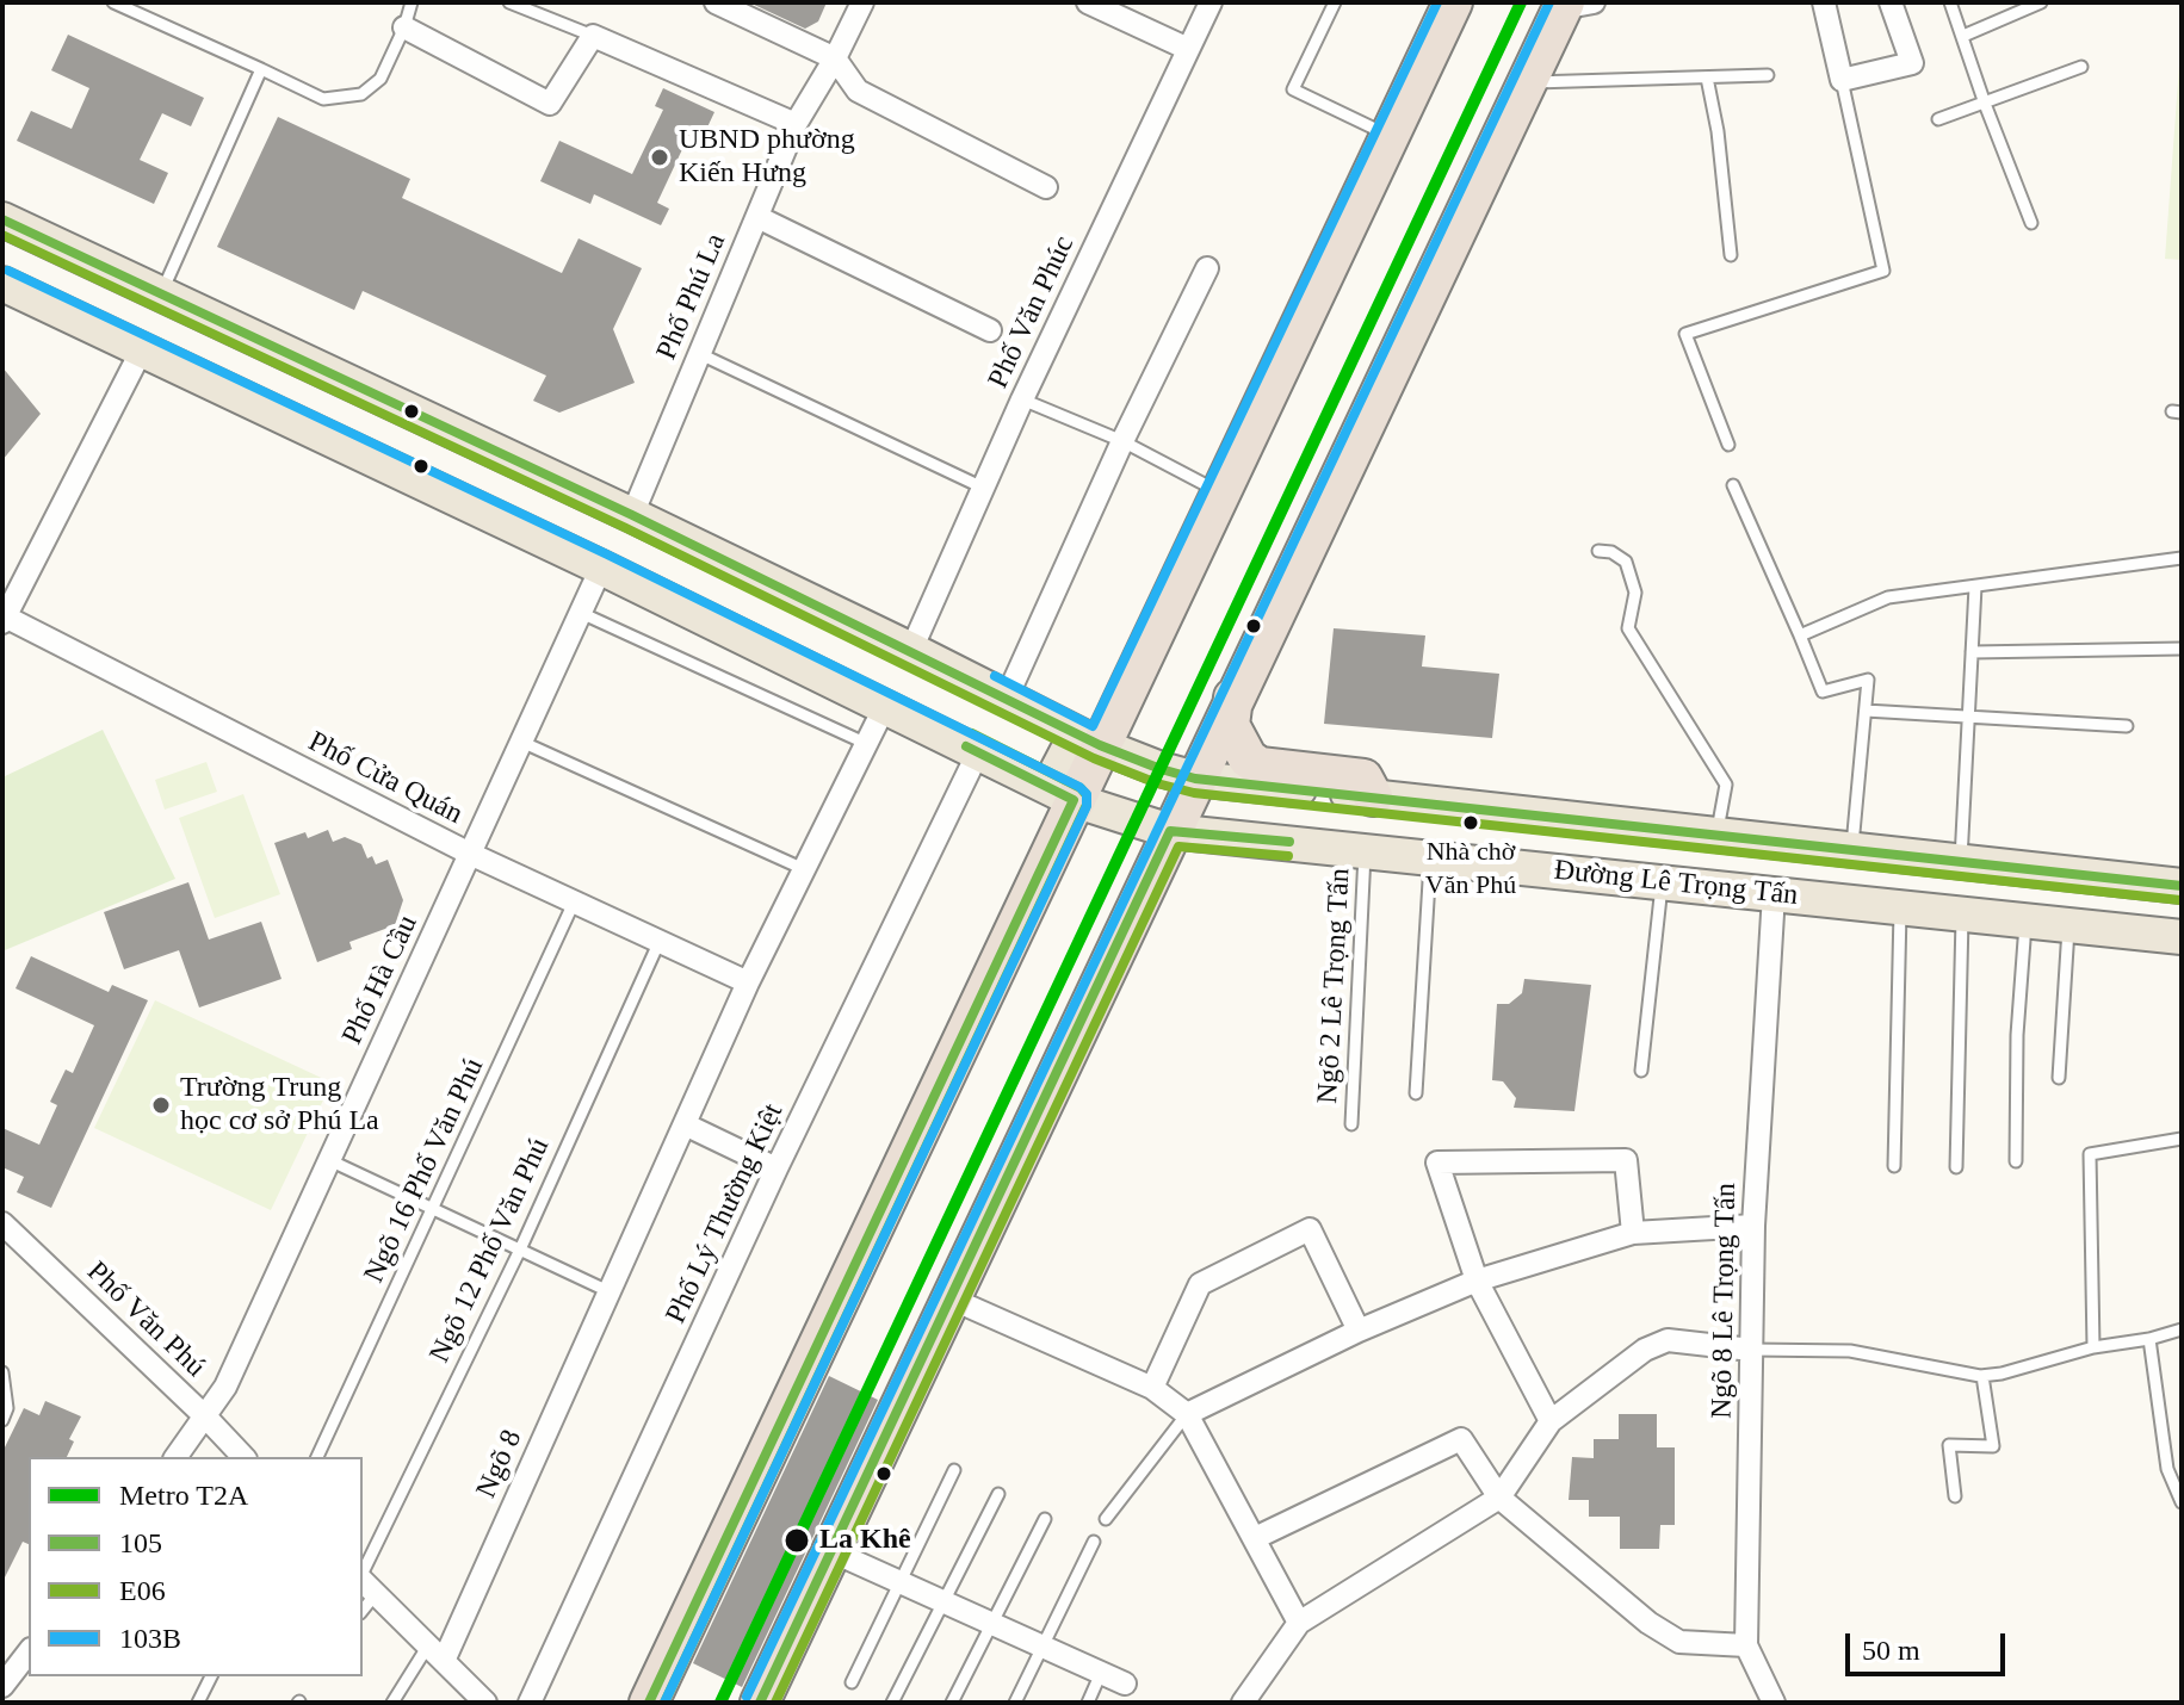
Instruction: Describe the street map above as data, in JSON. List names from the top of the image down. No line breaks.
{"streets":{"main road":["Đường Lê Trọng Tấn"],"street":["Phố Phú La","Phố Văn Phúc","Phố Cửa Quán","Phố Hà Cầu","Phố Lý Thường Kiệt","Ngõ 8 Lê Trọng Tấn","Phố Văn Phú","Ngõ 8"],"lane":["Ngõ 2 Lê Trọng Tấn","Ngõ 16 Phố Văn Phú","Ngõ 12 Phố Văn Phú"]},"crossings":[["Phố Phú La","Đường Lê Trọng Tấn"],["Phố Văn Phúc","Đường Lê Trọng Tấn"],["Phố Cửa Quán","Phố Hà Cầu"],["Phố Cửa Quán","Ngõ 16 Phố Văn Phú"],["Phố Cửa Quán","Ngõ 12 Phố Văn Phú"],["Phố Cửa Quán","Ngõ 8"],["Đường Lê Trọng Tấn","Phố Hà Cầu"],["Đường Lê Trọng Tấn","Ngõ 2 Lê Trọng Tấn"],["Đường Lê Trọng Tấn","Phố Lý Thường Kiệt"],["Đường Lê Trọng Tấn","Ngõ 8 Lê Trọng Tấn"],["Đường Lê Trọng Tấn","Ngõ 8"],["Phố Hà Cầu","Phố Văn Phú"]],"places":["UBND phường Kiến Hưng","Nhà chờ Văn Phú","Trường Trung học cơ sở Phú La","La Khê"],"lines":["metro line T2A","transit line 103B","transit line 105","transit line E06"],"legend":["Metro T2A","105","E06","103B"],"scale_bar":"50 m"}
